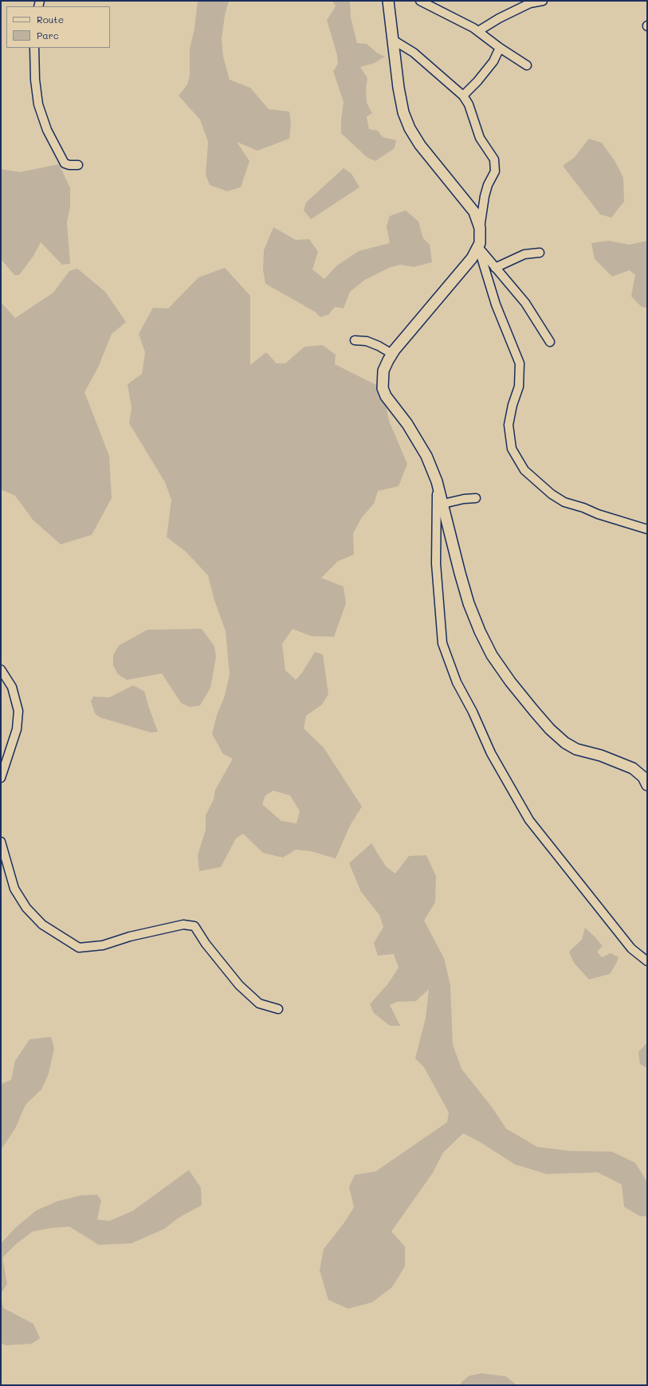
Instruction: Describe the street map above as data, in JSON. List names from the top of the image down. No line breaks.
{"legend":["Route","Parc"]}
